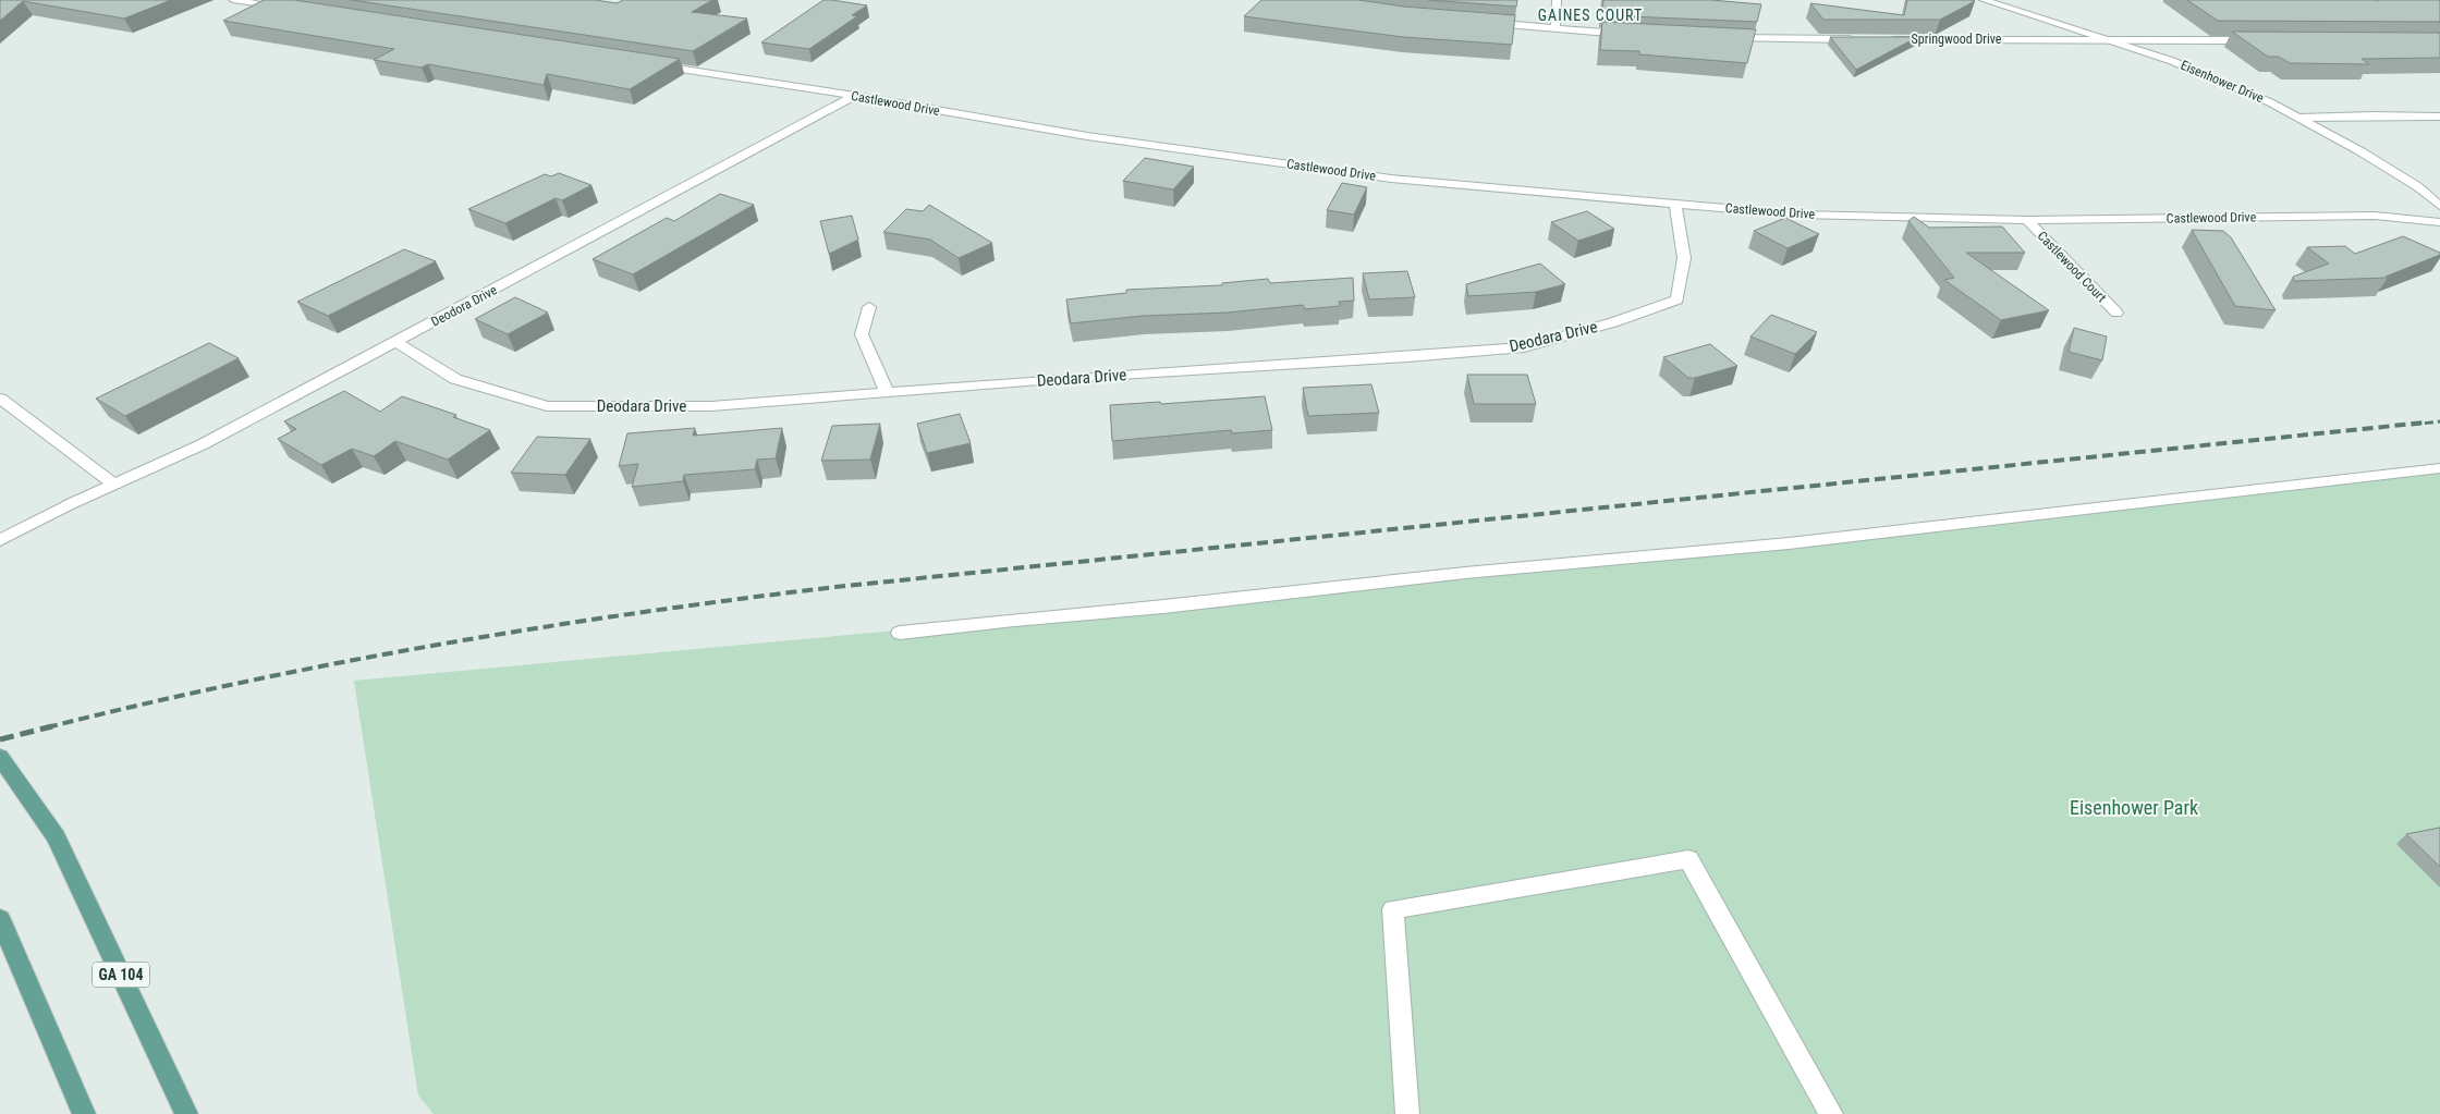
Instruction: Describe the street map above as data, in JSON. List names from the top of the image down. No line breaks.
{"streets":{"main road":["GA 104"],"street":["Springwood Drive","Eisenhower Drive","Castlewood Drive","Castlewood Court","Deodora Drive","Deodara Drive"]},"crossings":[["Springwood Drive","Eisenhower Drive"],["Castlewood Drive","Castlewood Court"],["Castlewood Drive","Deodora Drive"],["Castlewood Drive","Deodara Drive"],["Deodora Drive","Deodara Drive"]],"districts":["GAINES COURT"],"parks":["Eisenhower Park"]}
